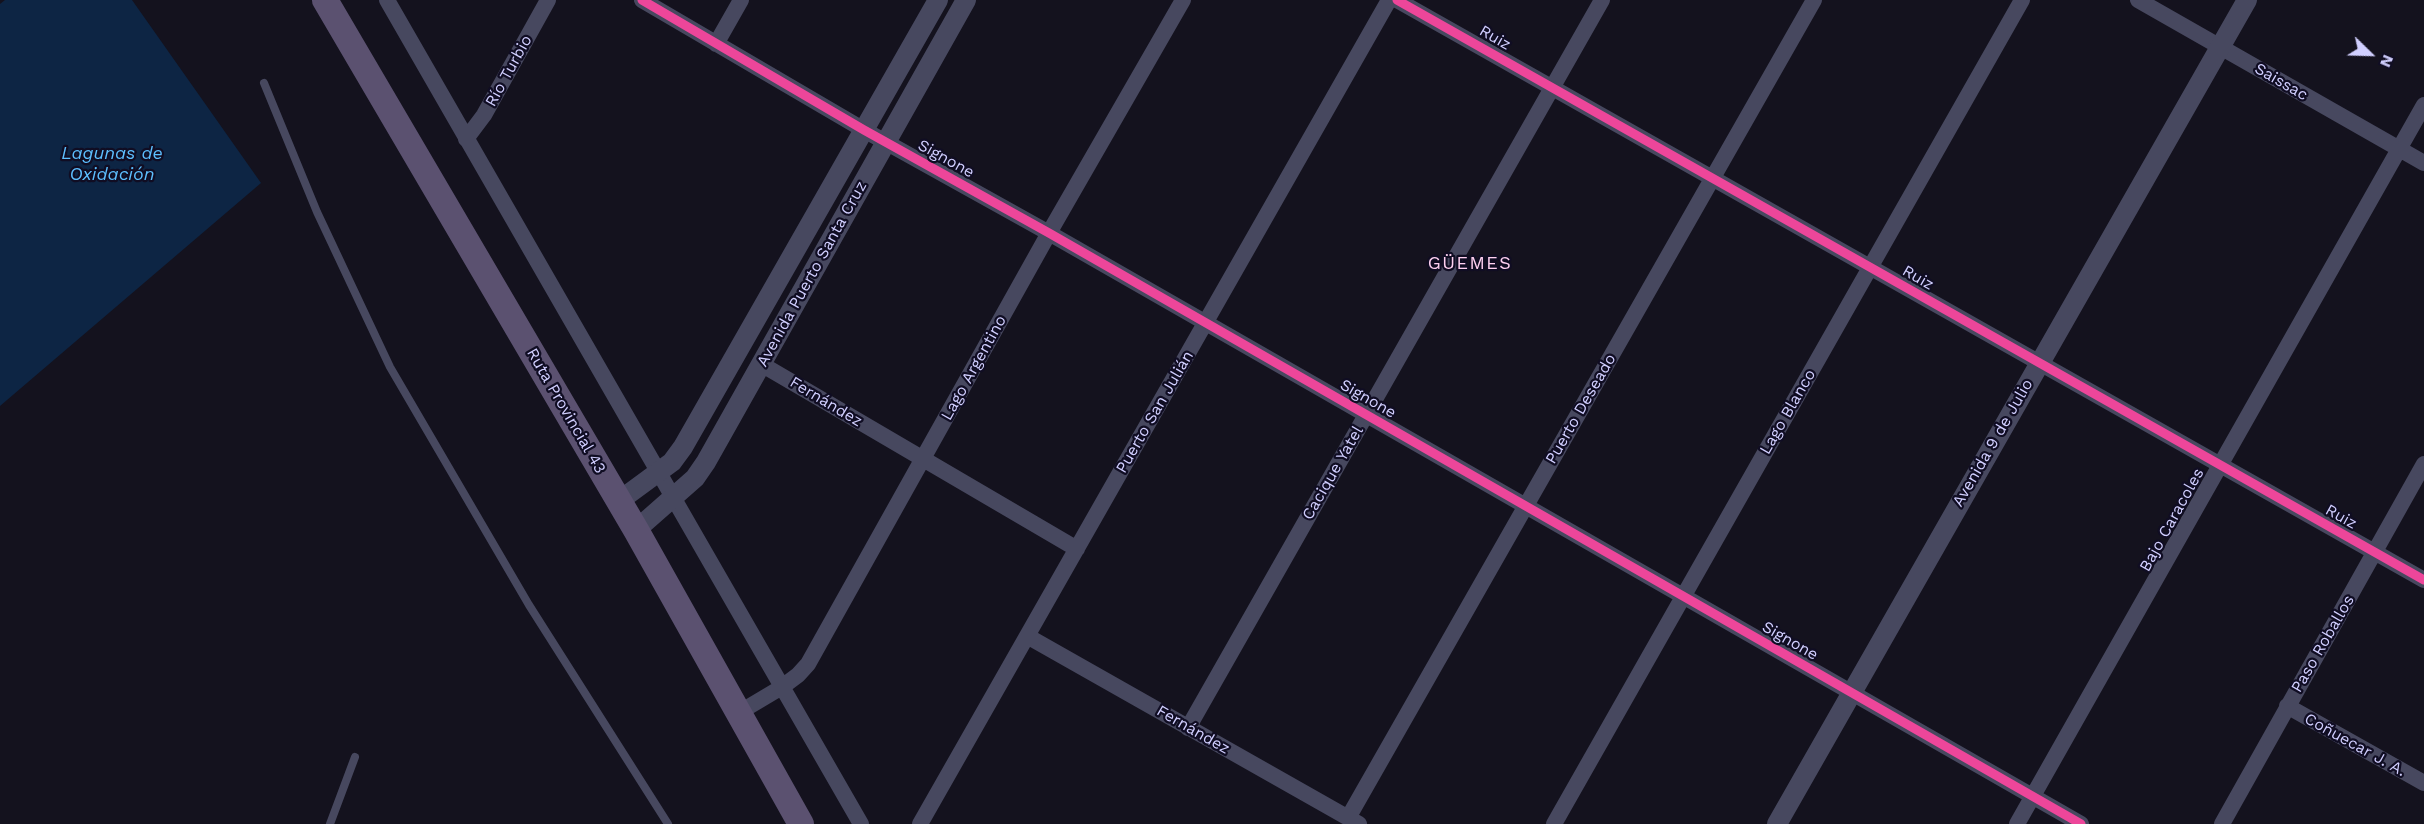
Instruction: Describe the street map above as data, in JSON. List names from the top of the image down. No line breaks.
{"streets":{"main road":["Ruta Provincial 43"],"street":["Ruiz","Río Turbio","Saissac","Signone","Avenida Puerto Santa Cruz","Lago Argentino","Fernández","Puerto Deseado","Puerto San Julián","Lago Blanco","Avenida 9 de Julio","Cacique Yatel","Bajo Caracoles","Paso Roballos","Coñuecar J. A."]},"crossings":[["Ruiz","Puerto Deseado"],["Ruiz","Lago Blanco"],["Ruiz","Avenida 9 de Julio"],["Ruiz","Cacique Yatel"],["Ruiz","Bajo Caracoles"],["Ruiz","Paso Roballos"],["Saissac","Avenida 9 de Julio"],["Saissac","Bajo Caracoles"],["Signone","Avenida Puerto Santa Cruz"],["Signone","Lago Argentino"],["Signone","Puerto Deseado"],["Signone","Puerto San Julián"],["Signone","Lago Blanco"],["Signone","Avenida 9 de Julio"],["Signone","Cacique Yatel"],["Signone","Bajo Caracoles"],["Avenida Puerto Santa Cruz","Fernández"],["Avenida Puerto Santa Cruz","Ruta Provincial 43"],["Lago Argentino","Fernández"],["Lago Argentino","Ruta Provincial 43"],["Fernández","Puerto Deseado"],["Fernández","Puerto San Julián"],["Fernández","Cacique Yatel"],["Paso Roballos","Coñuecar J. A."]],"districts":["GÜEMES"],"water":["Lagunas de Oxidación"],"north":"bottom right"}
